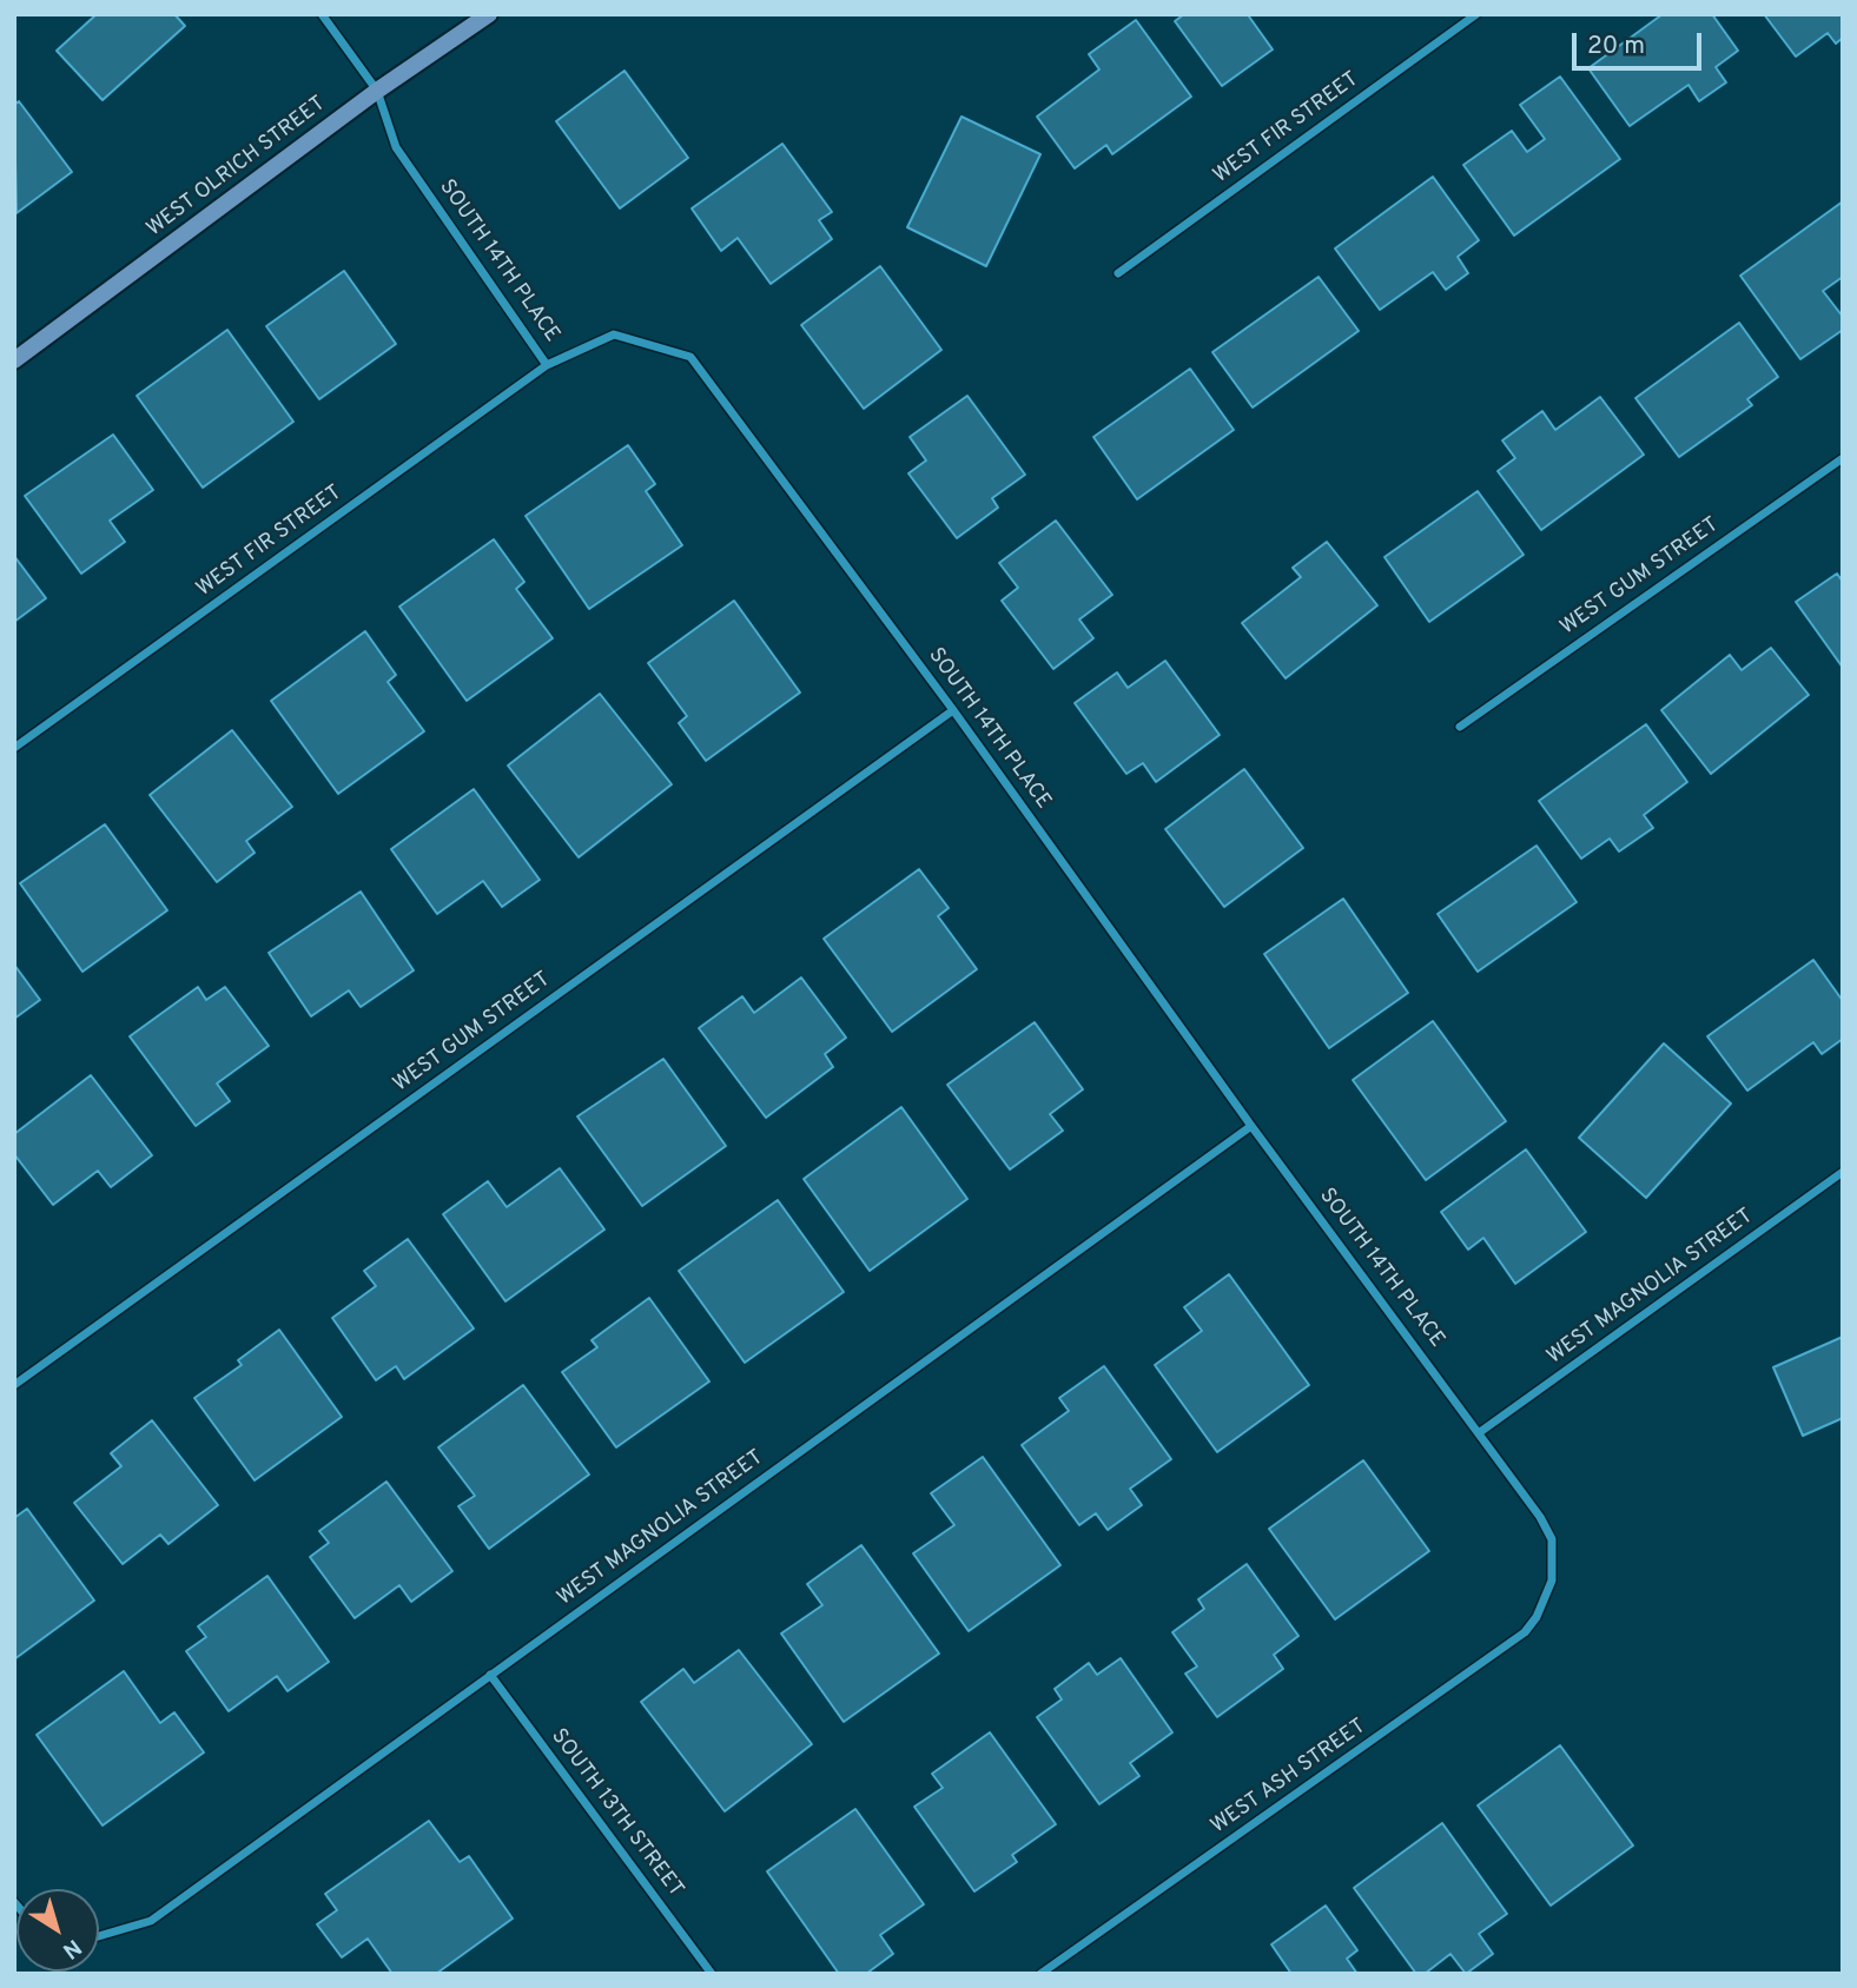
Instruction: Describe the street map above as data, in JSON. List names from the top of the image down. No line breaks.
{"streets":{"street":["WEST FIR STREET","WEST OLRICH STREET","SOUTH 14TH PLACE","WEST GUM STREET","WEST MAGNOLIA STREET","WEST ASH STREET","SOUTH 13TH STREET"]},"crossings":[["WEST FIR STREET","SOUTH 14TH PLACE"],["WEST OLRICH STREET","SOUTH 14TH PLACE"],["SOUTH 14TH PLACE","WEST GUM STREET"],["SOUTH 14TH PLACE","WEST MAGNOLIA STREET"],["SOUTH 14TH PLACE","WEST ASH STREET"],["WEST MAGNOLIA STREET","SOUTH 13TH STREET"]],"scale_bar":"20 m","north":"bottom right"}
